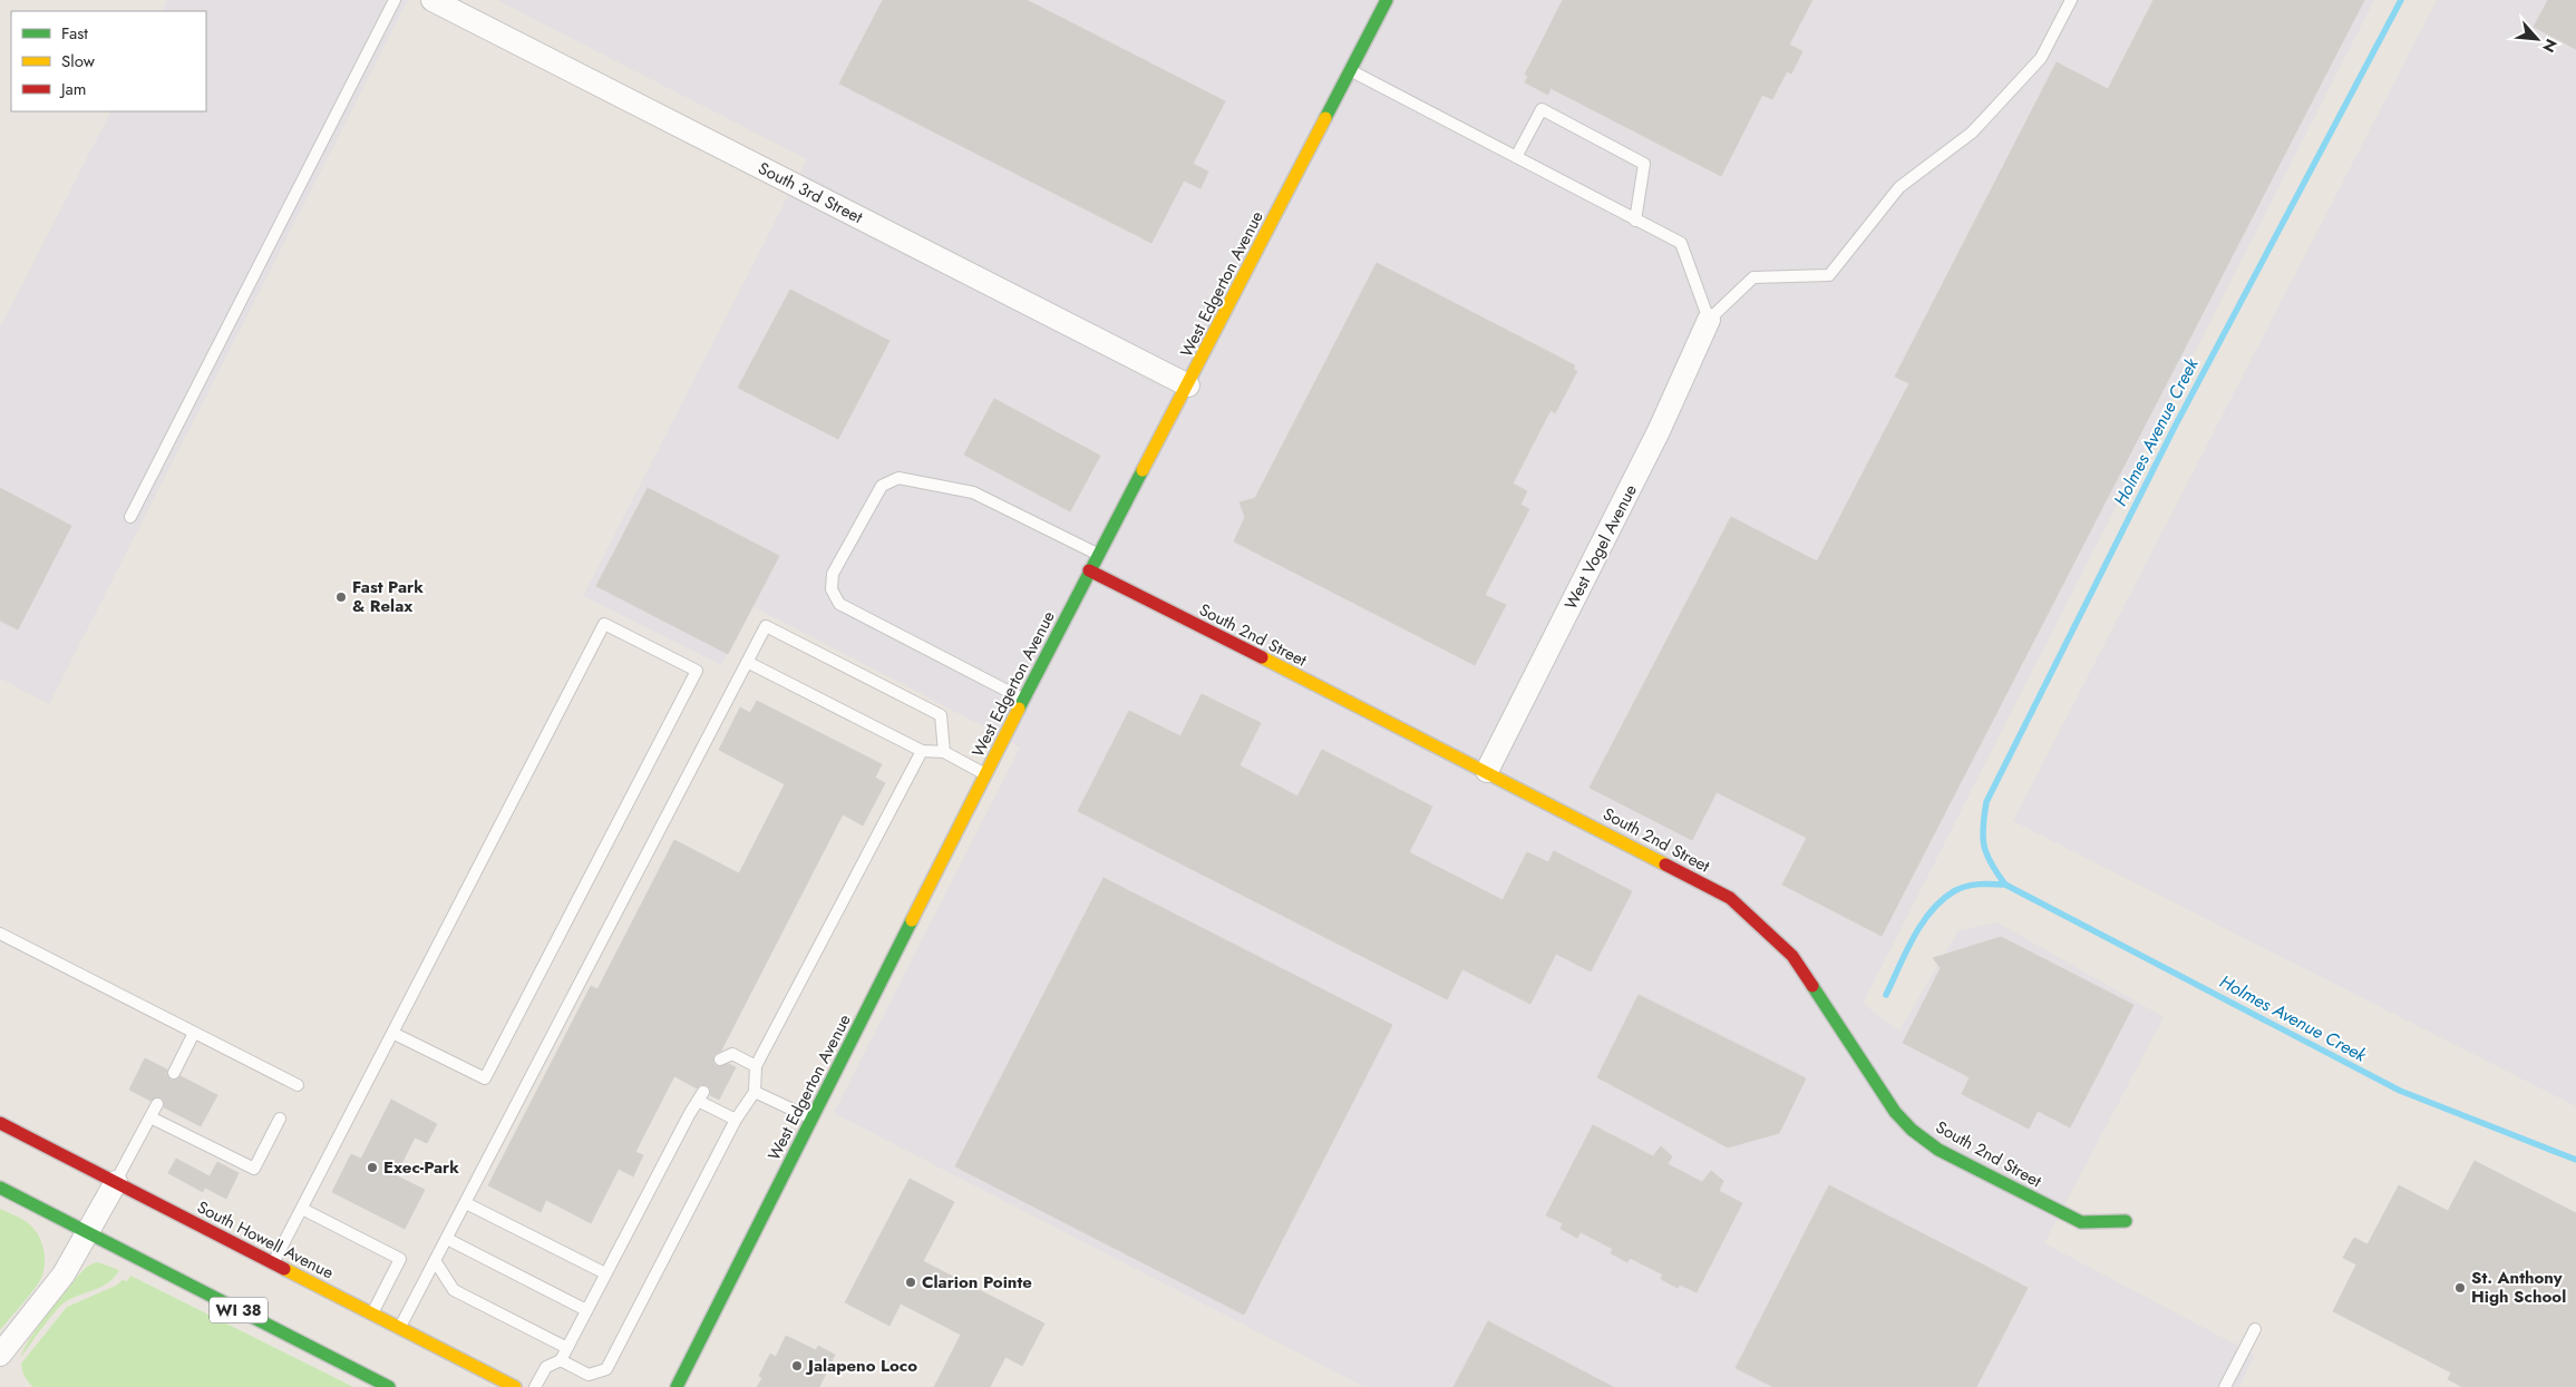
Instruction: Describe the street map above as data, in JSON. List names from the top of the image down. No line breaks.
{"streets":{"street":["South 3rd Street","West Edgerton Avenue","West Vogel Avenue","South 2nd Street","South Howell Avenue","WI 38"]},"crossings":[["South 3rd Street","West Edgerton Avenue"],["West Edgerton Avenue","South 2nd Street"],["West Vogel Avenue","South 2nd Street"]],"water":["Holmes Avenue Creek"],"places":["Fast Park & Relax","Exec-Park","Clarion Pointe","St. Anthony High School","Jalapeno Loco"],"legend":["Fast","Slow","Jam"],"north":"bottom right"}
